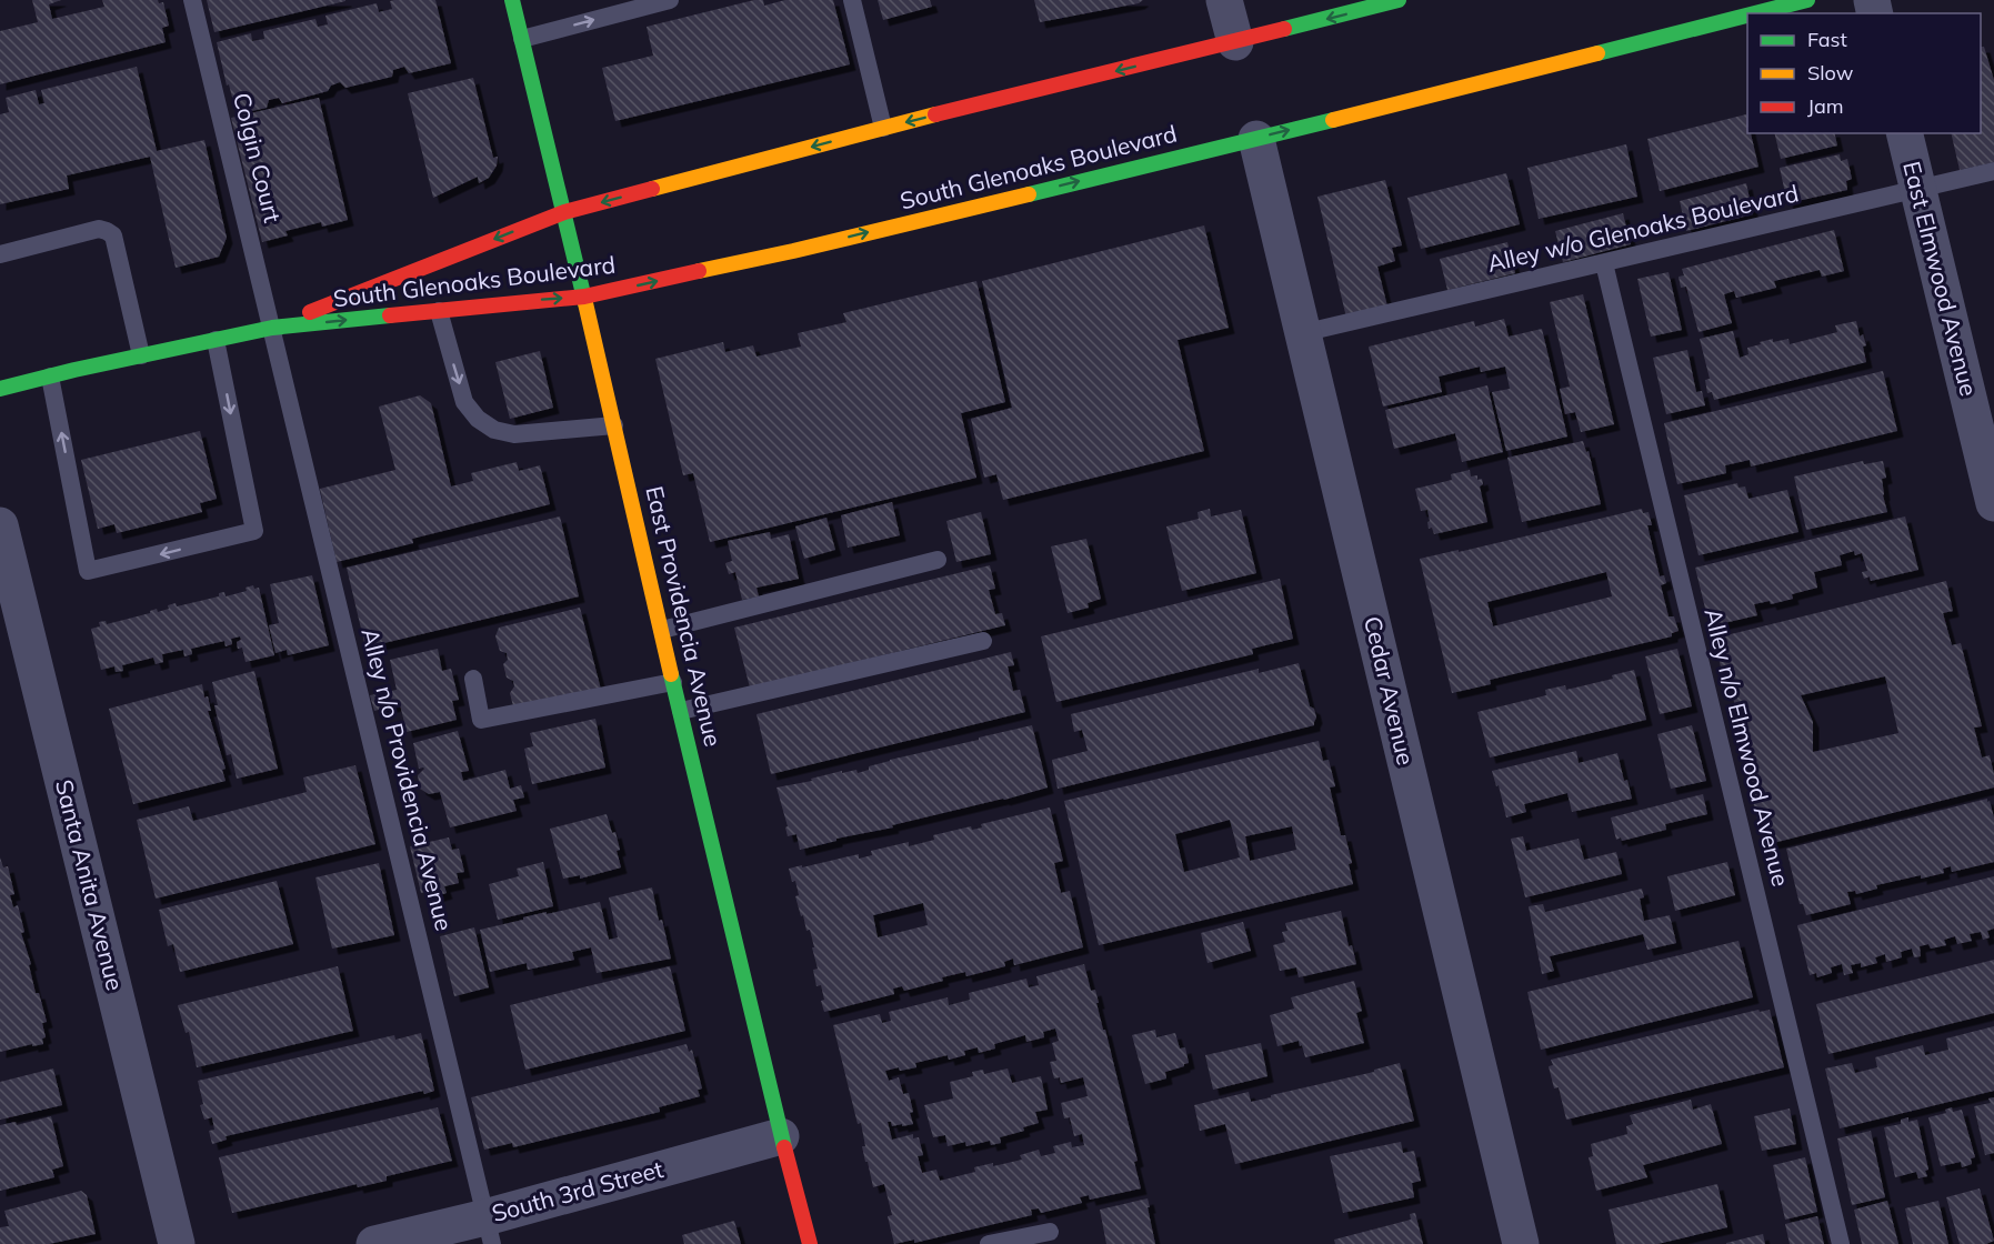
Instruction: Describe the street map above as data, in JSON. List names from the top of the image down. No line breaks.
{"streets":{"main road":["South Glenoaks Boulevard","East Providencia Avenue"],"street":["East Elmwood Avenue","Cedar Avenue","Santa Anita Avenue","South 3rd Street"],"lane":["Colgin Court","Alley w/o Glenoaks Boulevard","Alley n/o Elmwood Avenue","Alley n/o Providencia Avenue"]},"crossings":[["Colgin Court","South Glenoaks Boulevard"],["Colgin Court","Alley n/o Providencia Avenue"],["South Glenoaks Boulevard","East Providencia Avenue"],["South Glenoaks Boulevard","Cedar Avenue"],["South Glenoaks Boulevard","Alley n/o Providencia Avenue"],["Alley w/o Glenoaks Boulevard","East Elmwood Avenue"],["Alley w/o Glenoaks Boulevard","Cedar Avenue"],["Alley w/o Glenoaks Boulevard","Alley n/o Elmwood Avenue"],["East Providencia Avenue","South 3rd Street"],["Alley n/o Providencia Avenue","South 3rd Street"]],"legend":["Fast","Slow","Jam"]}
